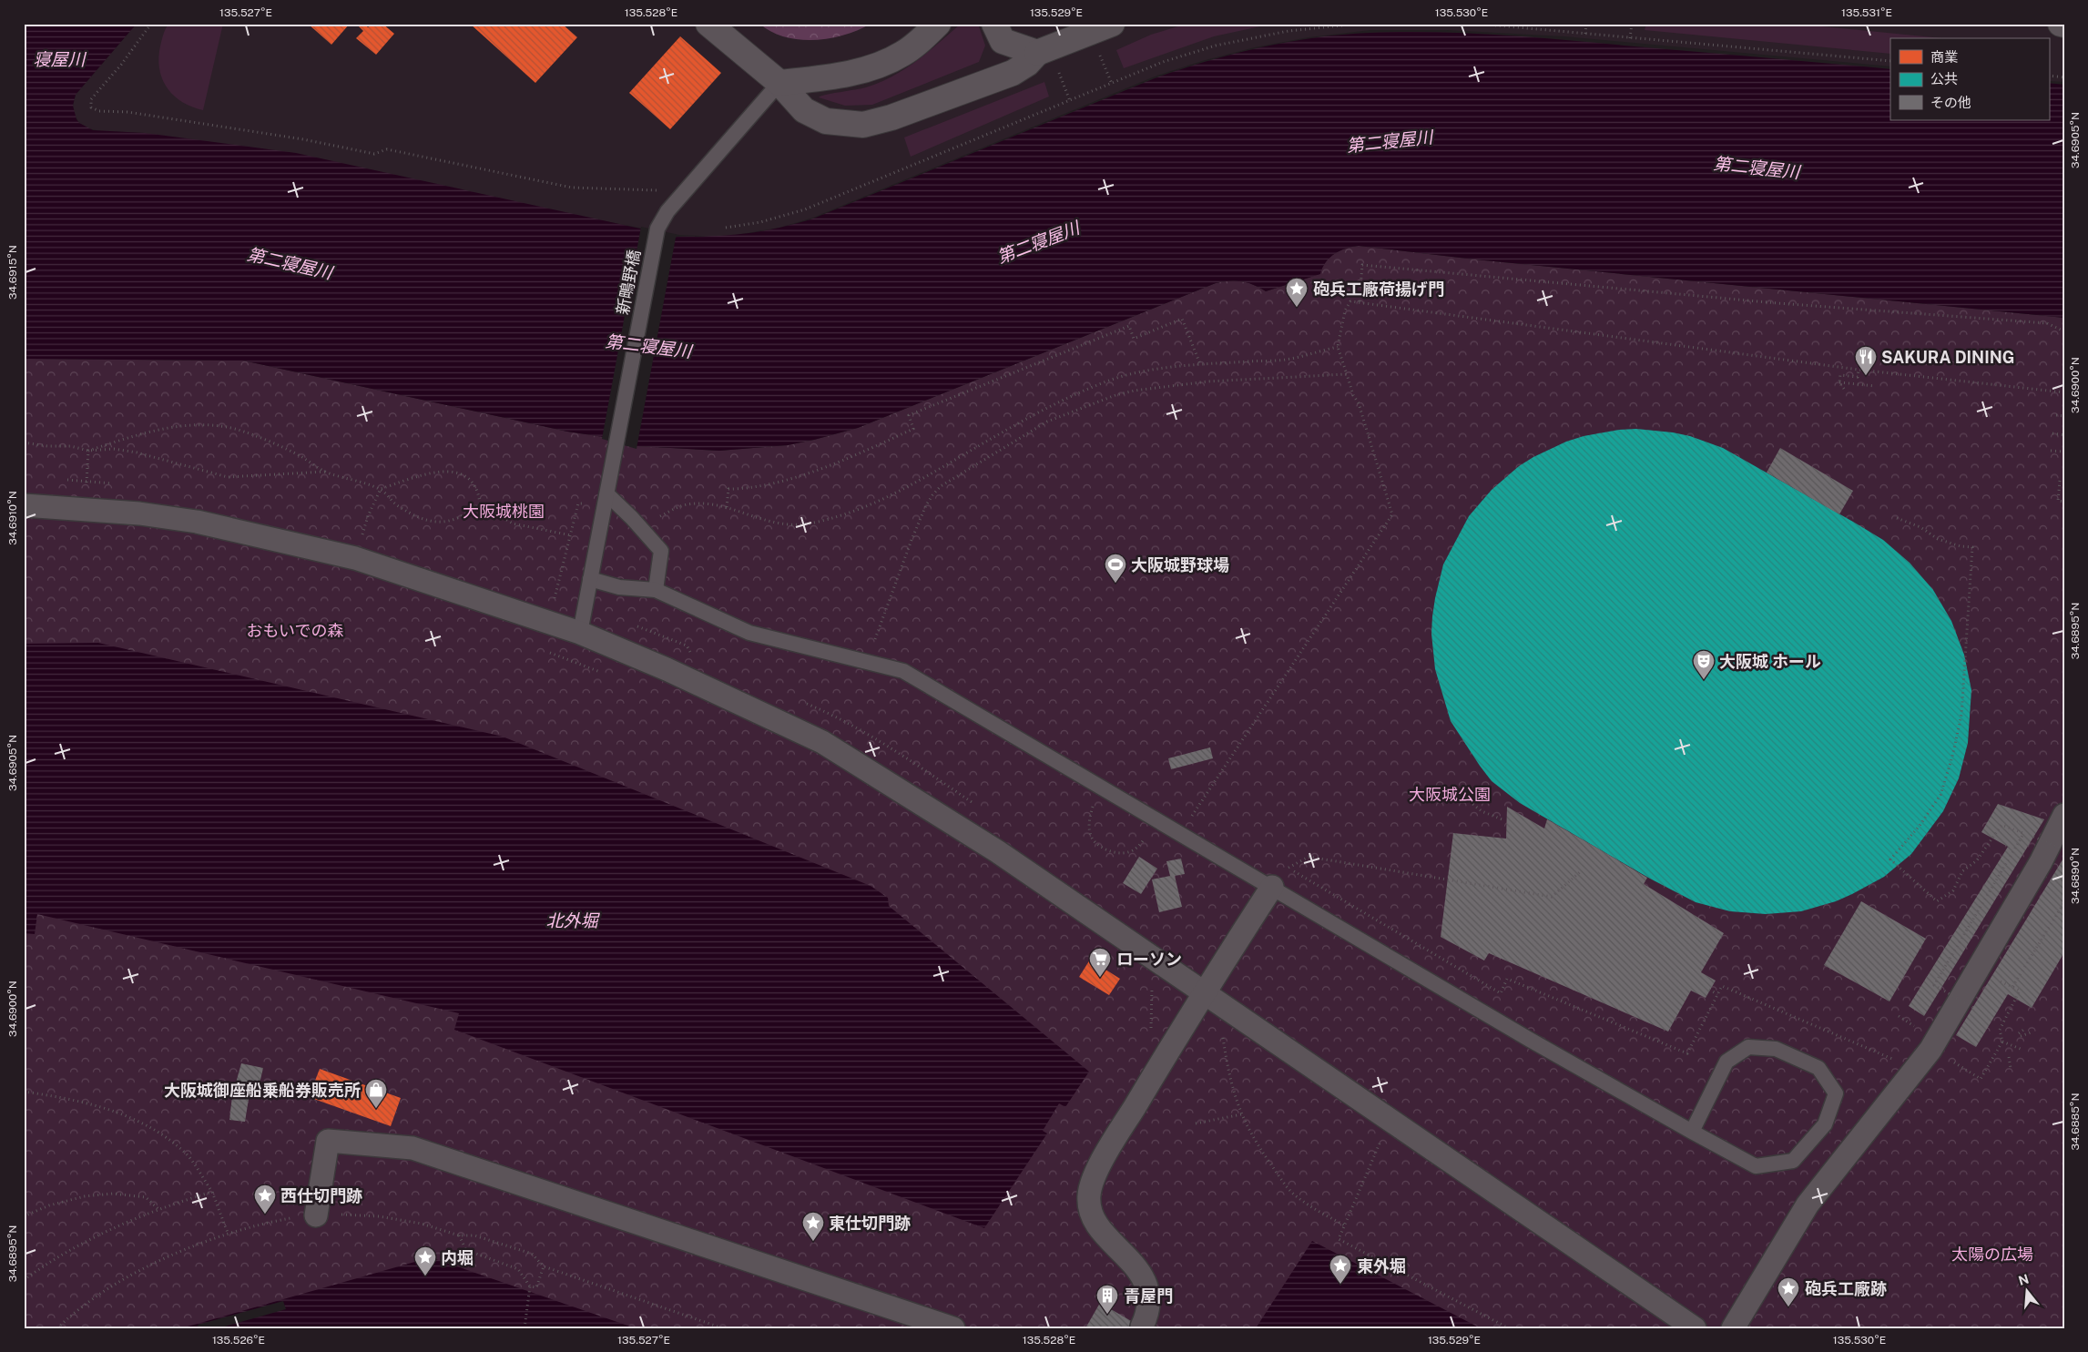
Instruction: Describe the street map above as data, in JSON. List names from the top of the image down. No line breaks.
{"streets":{"lane":["新鴫野橋"]},"water":["寝屋川","第二寝屋川","北外堀"],"parks":["大阪城桃園","おもいでの森","大阪城公園","太陽の広場"],"places":{"place":["砲兵工廠荷揚げ門","西仕切門跡","東仕切門跡","内堀","東外堀","砲兵工廠跡"],"restaurant":["SAKURA DINING"],"sports":["大阪城野球場"],"theatre":["大阪城 ホール"],"supermarket":["ローソン"],"shop":["大阪城御座船乗船券販売所"],"building":["青屋門"]},"legend":["商業","公共","その他"],"north":"top","coordinates":["135.527°E","135.528°E","135.529°E","135.530°E","135.531°E","34.6905°N","34.6915°N","34.6900°N","34.6910°N","34.6895°N","34.6890°N","34.6885°N","135.526°E"]}
